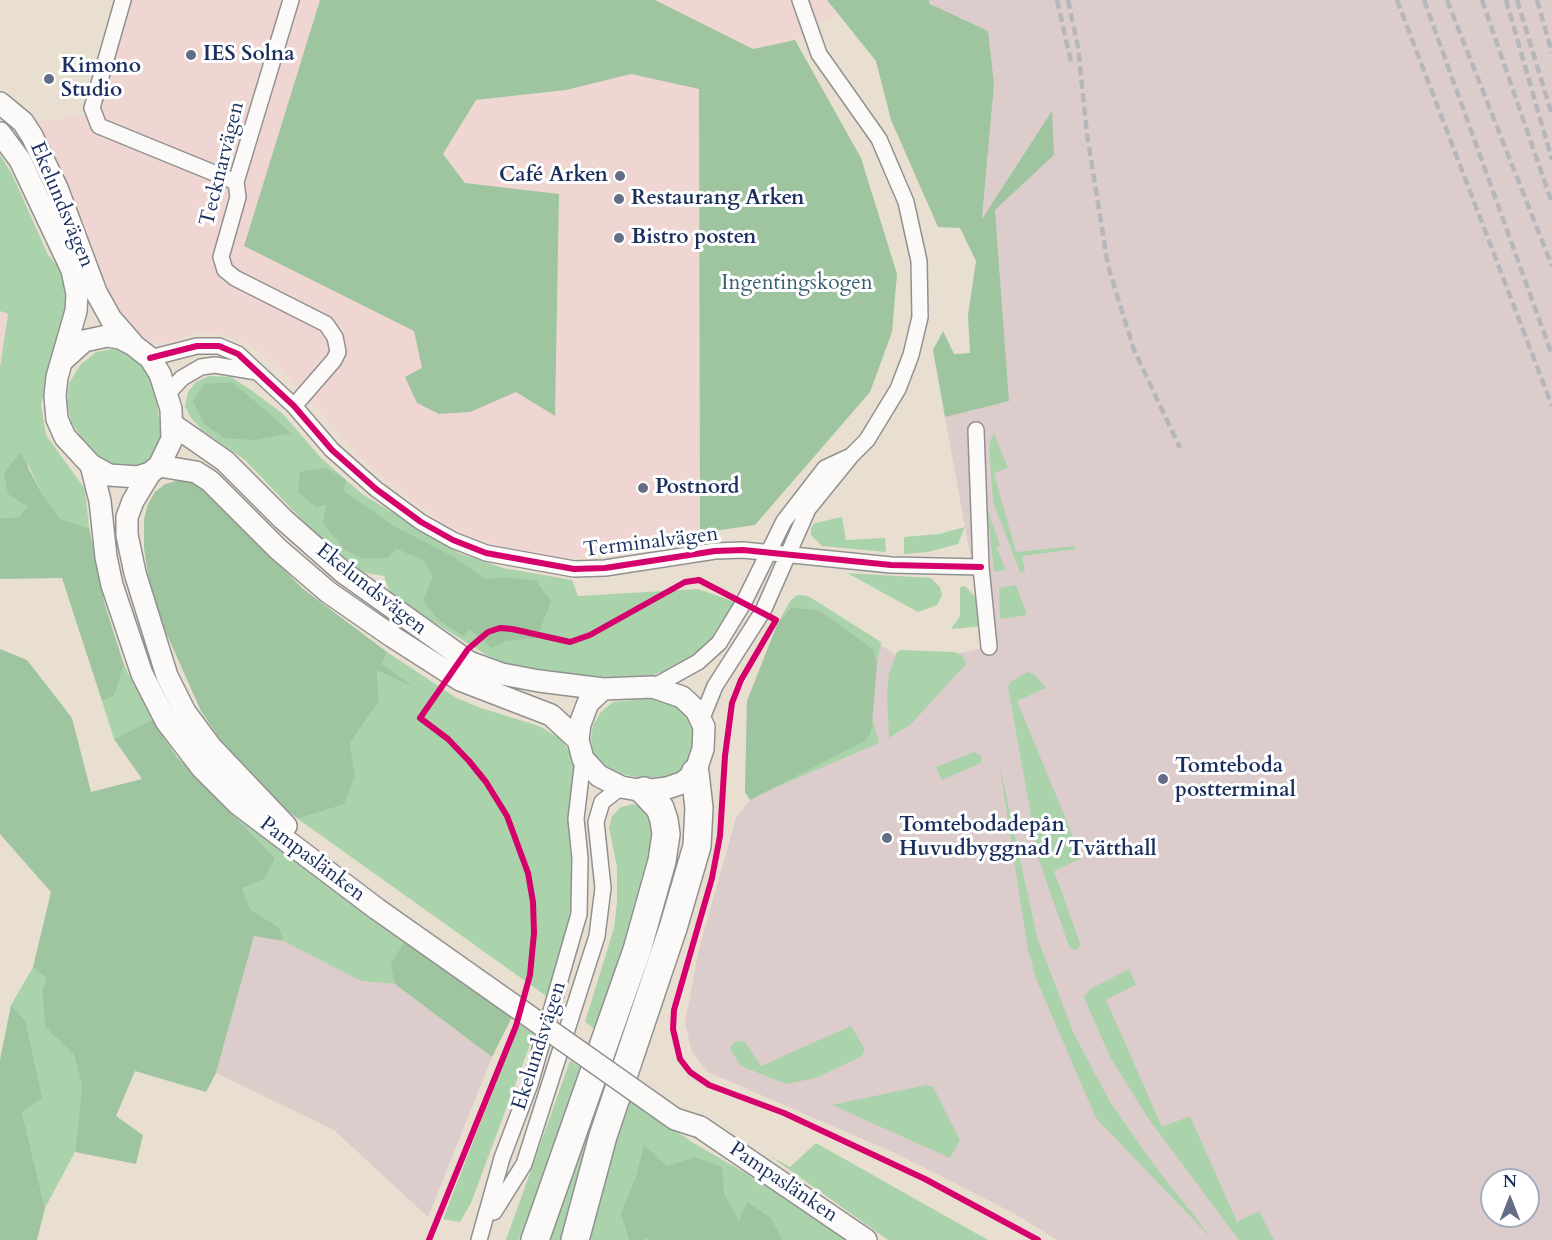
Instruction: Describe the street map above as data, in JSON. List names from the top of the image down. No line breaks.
{"streets":{"main road":["Ekelundsvägen","Pampaslänken"],"street":["Tecknarvägen","Terminalvägen"]},"crossings":[["Tecknarvägen","Terminalvägen"],["Ekelundsvägen","Terminalvägen"],["Ekelundsvägen","Pampaslänken"],["Terminalvägen","Pampaslänken"]],"parks":["Ingentingskogen"],"places":["IES Solna","Kimono Studio","Café Arken","Restaurang Arken","Bistro posten","Postnord","Tomteboda postterminal","Tomtebodadepån Huvudbyggnad / Tvätthall"],"north":"top"}
